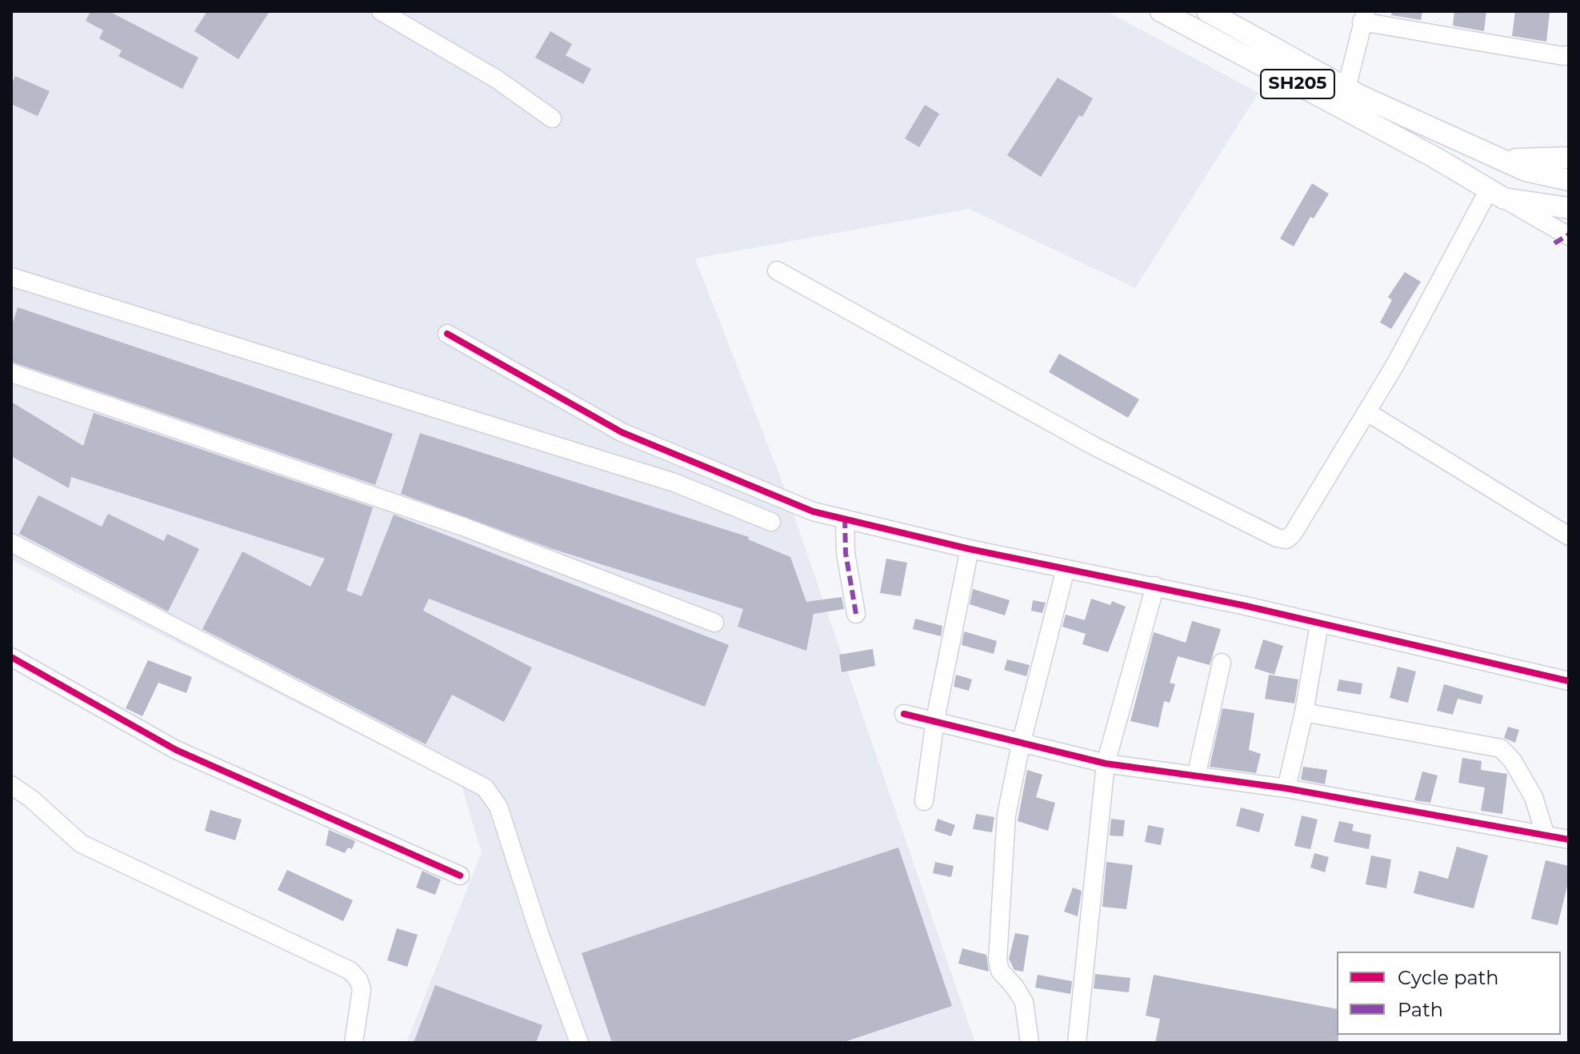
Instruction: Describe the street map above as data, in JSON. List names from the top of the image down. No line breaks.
{"streets":{"main road":["SH205"]},"legend":["Cycle path","Path"]}
